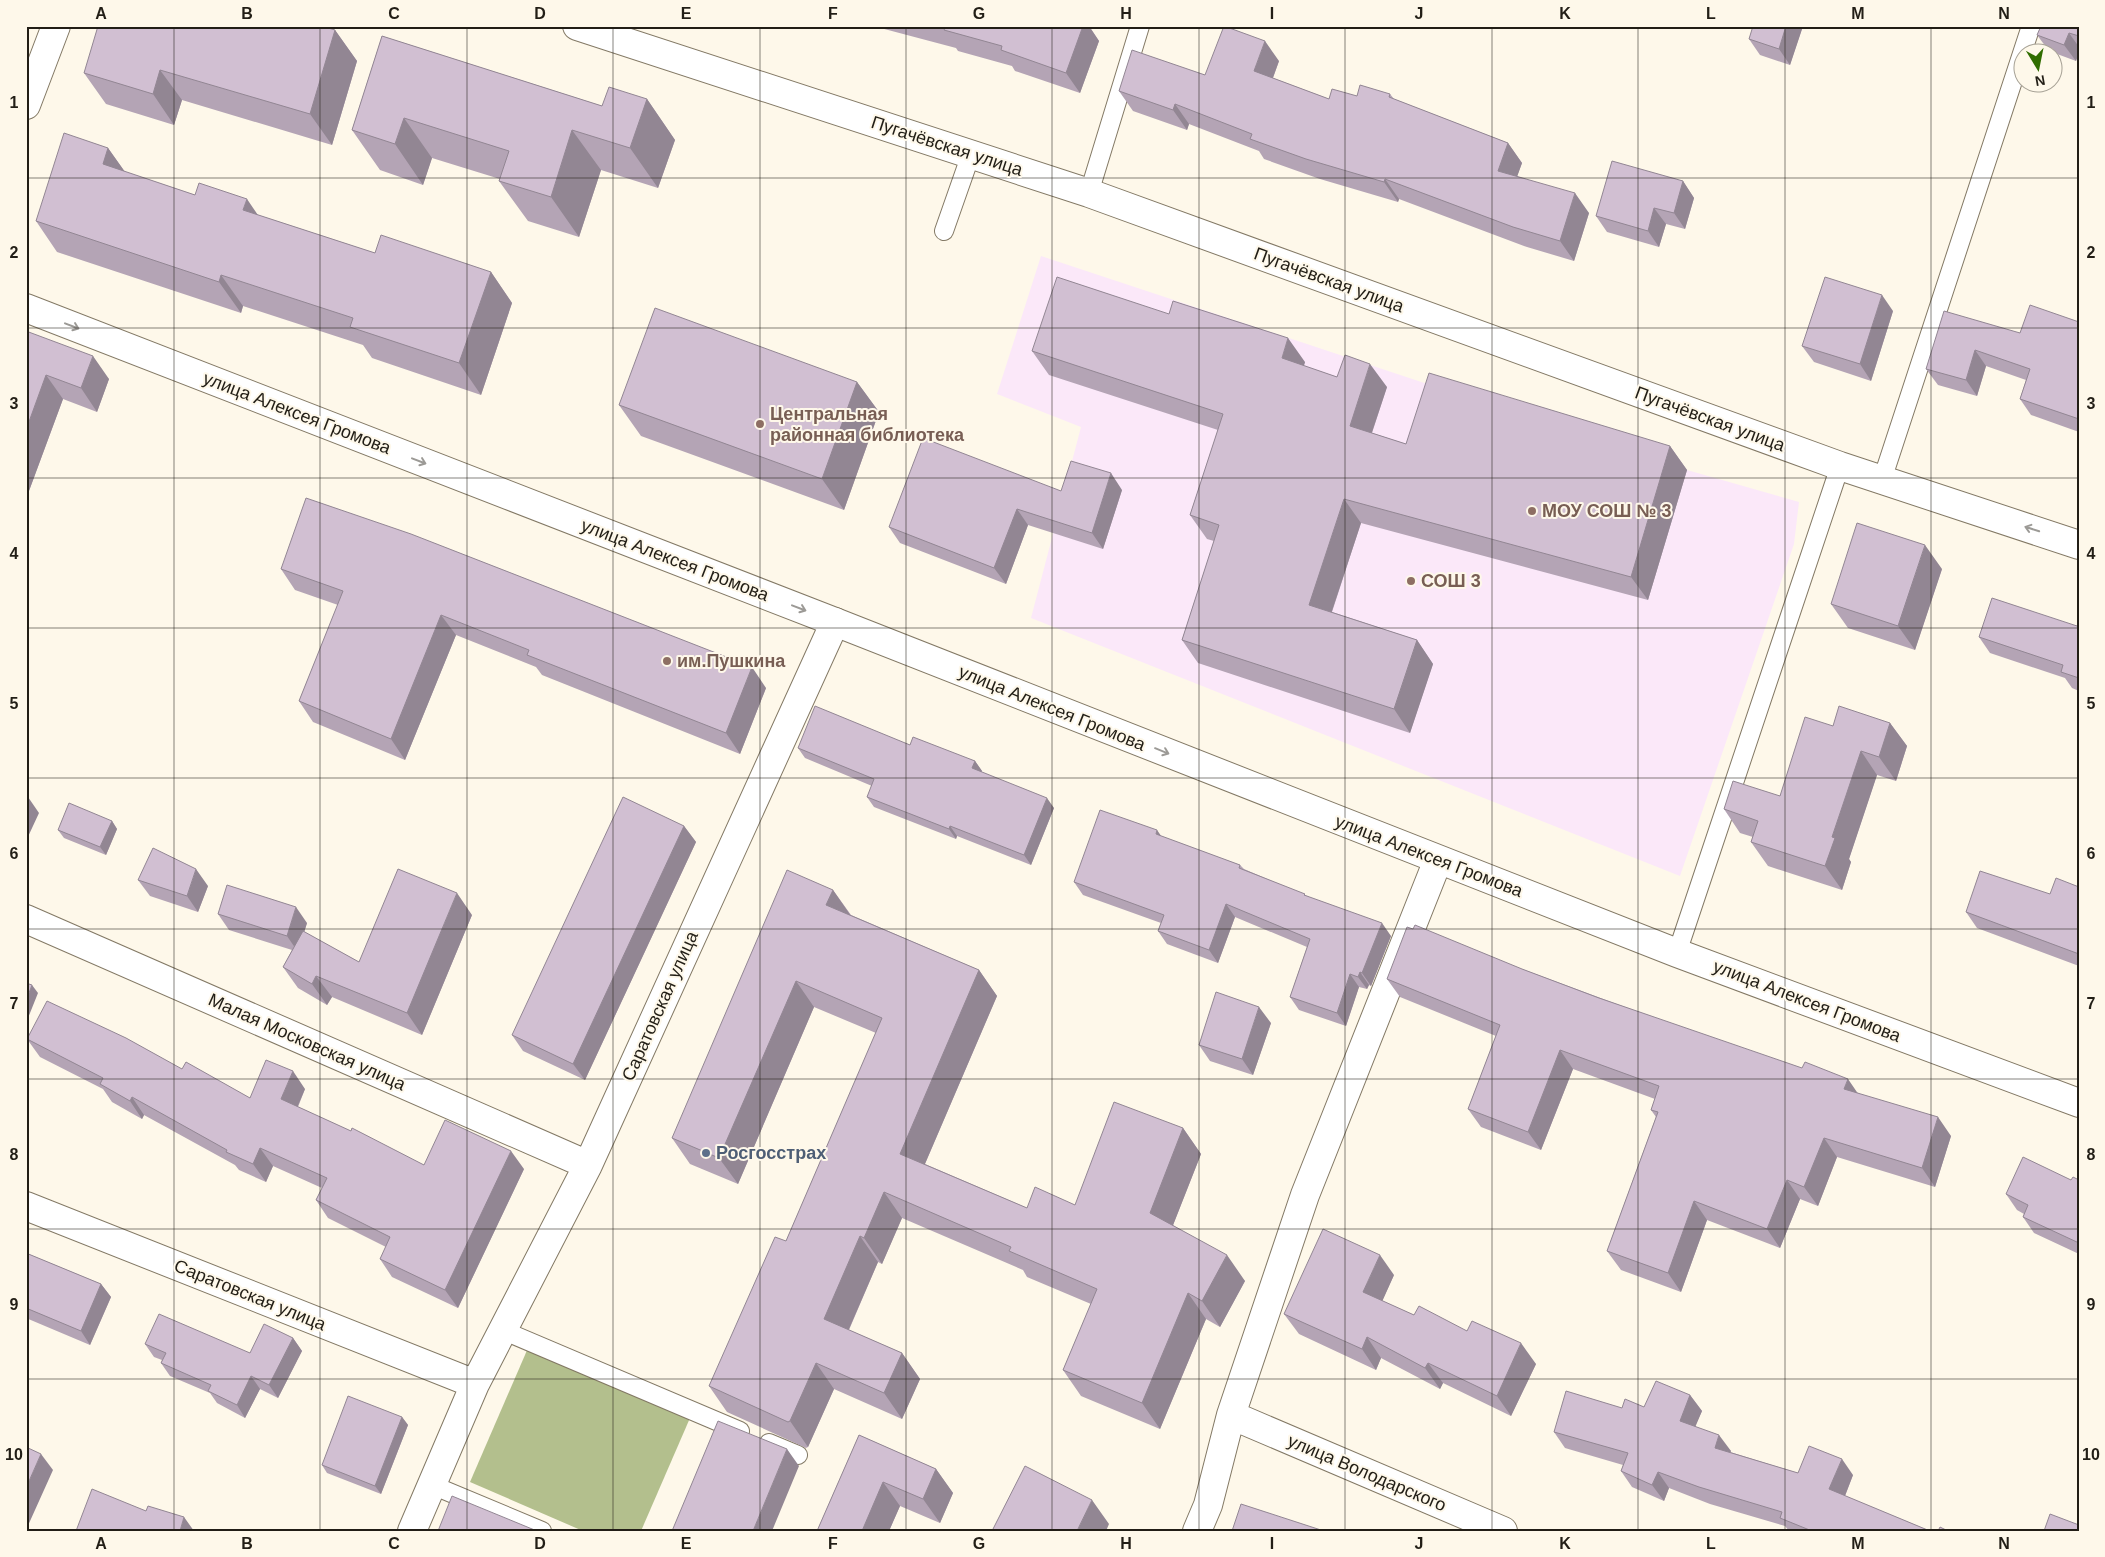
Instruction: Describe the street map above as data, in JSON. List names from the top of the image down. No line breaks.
{"streets":{"street":["Пугачёвская улица","улица Алексея Громова","Саратовская улица","Малая Московская улица","улица Володарского"]},"crossings":[["улица Алексея Громова","Саратовская улица"],["Саратовская улица","Малая Московская улица"]],"one_way":["улица Алексея Громова"],"places":["Центральная районная библиотека","МОУ СОШ № 3","СОШ 3","им.Пушкина","Росгосстрах"],"north":"bottom","grid":{"columns":["A","B","C","D","E","F","G","H","I","J","K","L","M","N"],"rows":["1","2","3","4","5","6","7","8","9","10"]}}
